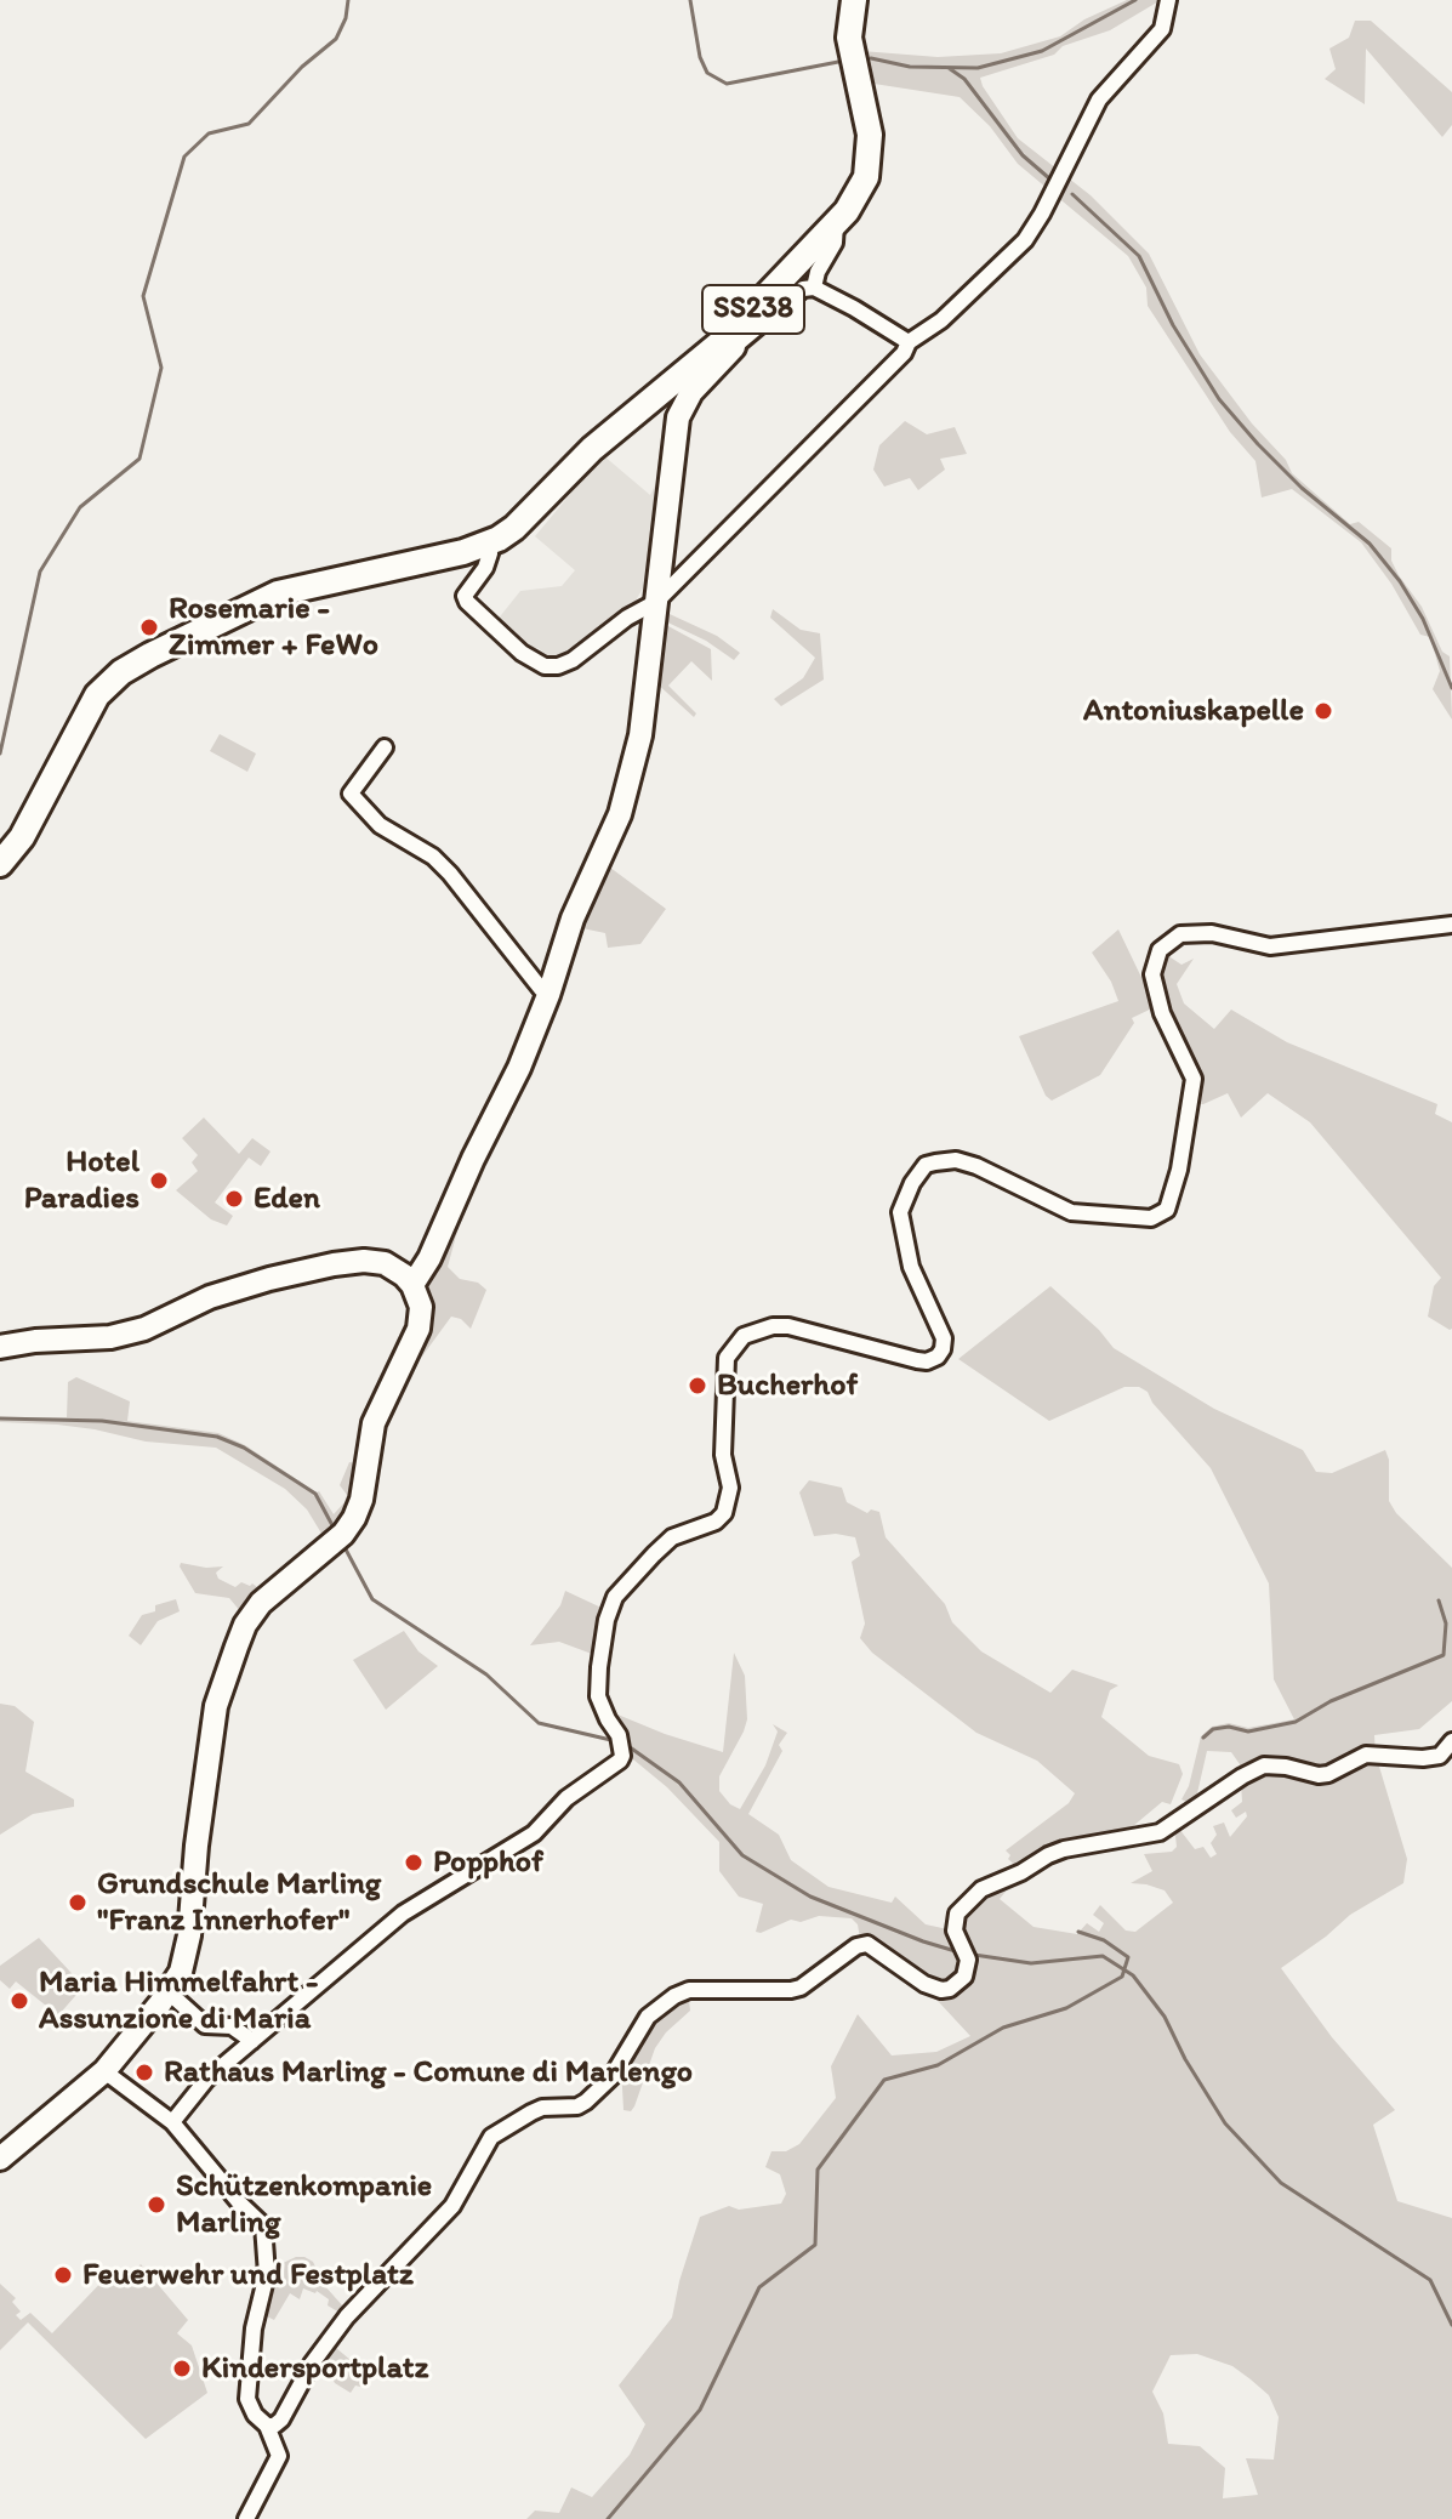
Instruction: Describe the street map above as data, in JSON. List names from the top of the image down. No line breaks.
{"streets":{"main road":["SS238"]},"places":["Rosemarie - Zimmer + FeWo","Antoniuskapelle","Hotel Paradies","Eden","Bucherhof","Popphof","Grundschule Marling \"Franz Innerhofer\"","Maria Himmelfahrt - Assunzione di Maria","Rathaus Marling - Comune di Marlengo","Schützenkompanie Marling","Feuerwehr und Festplatz","Kindersportplatz"]}
